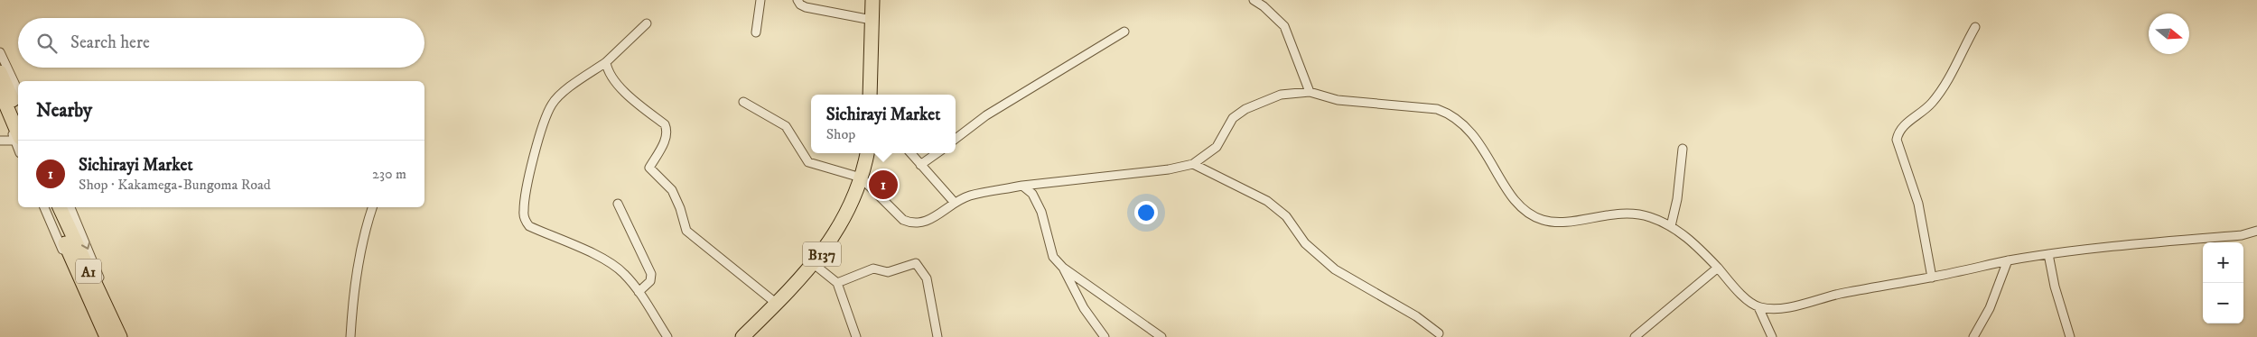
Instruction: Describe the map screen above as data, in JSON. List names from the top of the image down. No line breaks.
{"streets":{"main road":["B137","A1"]},"north":"right","page":{"search":"Search here","heading":"Nearby","popup":["Sichirayi Market","Shop"],"list":[{"mark":"1","name":"Sichirayi Market","note":"Shop · Kakamega-Bungoma Road","value":"230 m"}],"pins":"1","map_buttons":["+","−"]}}
